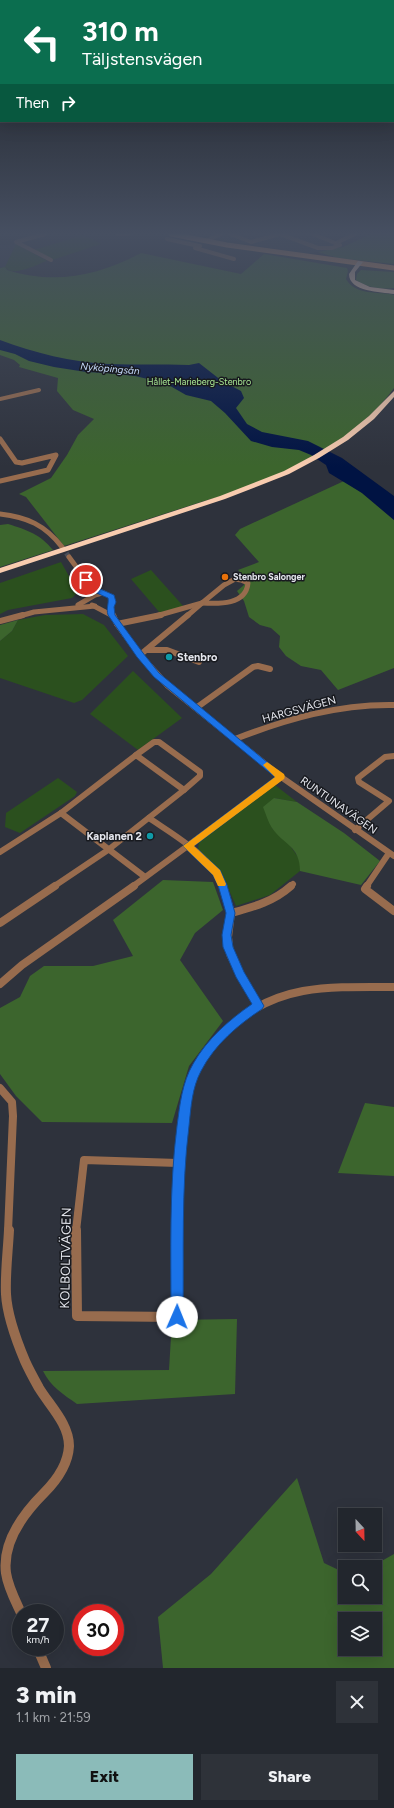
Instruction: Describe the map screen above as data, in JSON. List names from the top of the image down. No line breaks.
{"streets":{"street":["HARGSVÄGEN","RUNTUNAVÄGEN","KOLBOLTVÄGEN"]},"crossings":[["HARGSVÄGEN","RUNTUNAVÄGEN"]],"water":["Nyköpingsån"],"parks":["Hållet-Marieberg-Stenbro"],"places":["Stenbro Salonger","Stenbro","Kaplanen 2"],"north":"bottom","page":{"turn":["310 m","Täljstensvägen"],"then":"Then","speed":"27 km/h","limit":"30","heading":["3 min","1.1 km · 21:59"],"buttons":["Exit","Share"]}}
